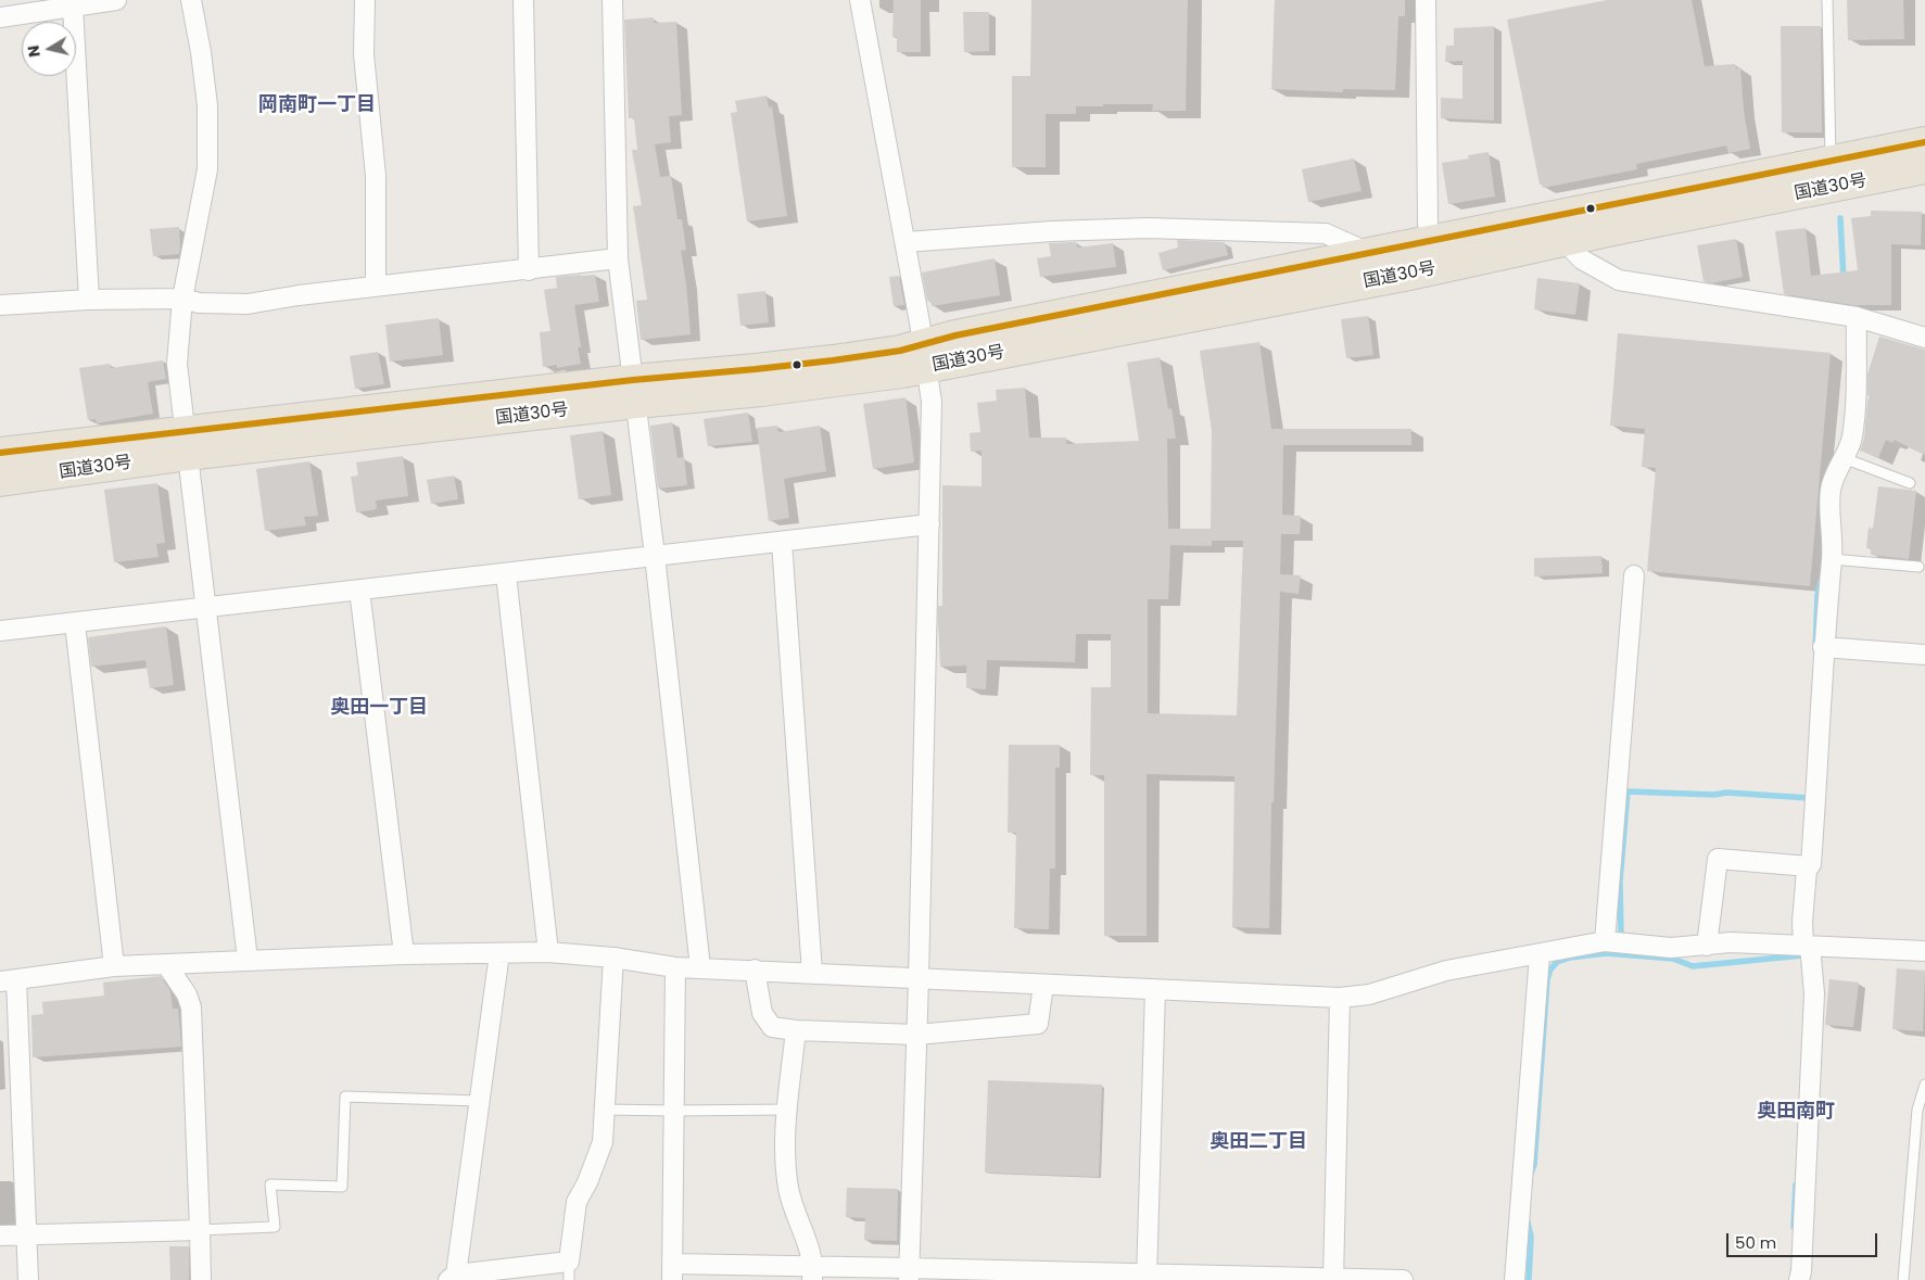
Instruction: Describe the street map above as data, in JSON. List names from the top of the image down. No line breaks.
{"streets":{"highway":["国道30号"]},"districts":["岡南町一丁目","奥田一丁目","奥田南町","奥田二丁目"],"scale_bar":"50 m","north":"left"}
